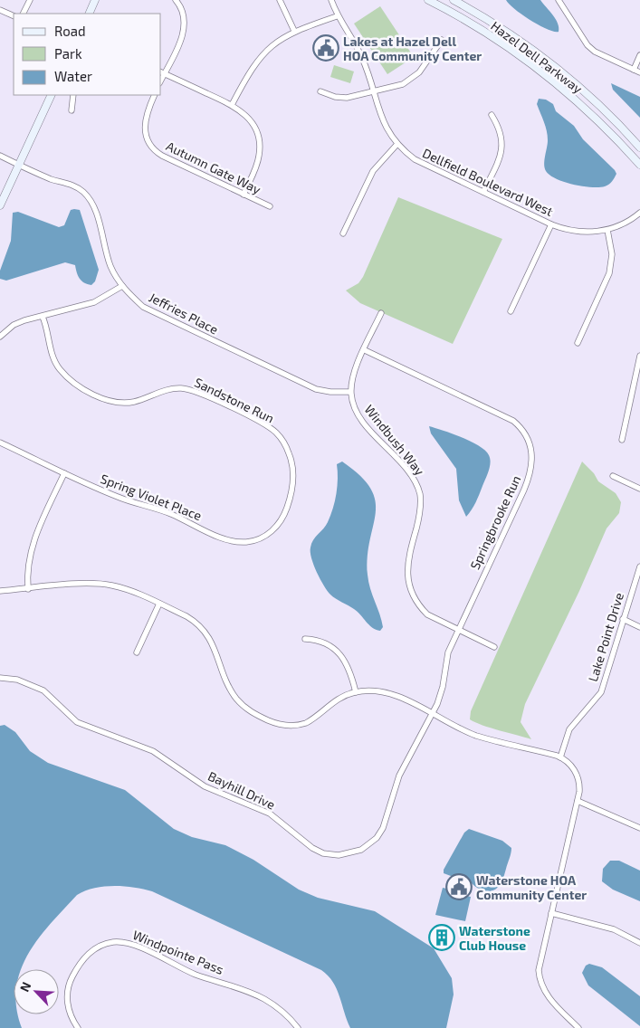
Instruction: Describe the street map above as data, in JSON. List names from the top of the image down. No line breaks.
{"streets":{"main road":["Hazel Dell Parkway"],"street":["Autumn Gate Way","Dellfield Boulevard West","Jeffries Place","Sandstone Run","Windbush Way","Spring Violet Place","Springbrooke Run","Lake Point Drive","Bayhill Drive","Windpointe Pass"]},"crossings":[["Jeffries Place","Windbush Way"],["Sandstone Run","Spring Violet Place"],["Windbush Way","Springbrooke Run"],["Springbrooke Run","Bayhill Drive"]],"places":{"public building":["Lakes at Hazel Dell HOA Community Center","Waterstone HOA Community Center"],"building":["Waterstone Club House"]},"legend":["Road","Park","Water"],"north":"top left"}
